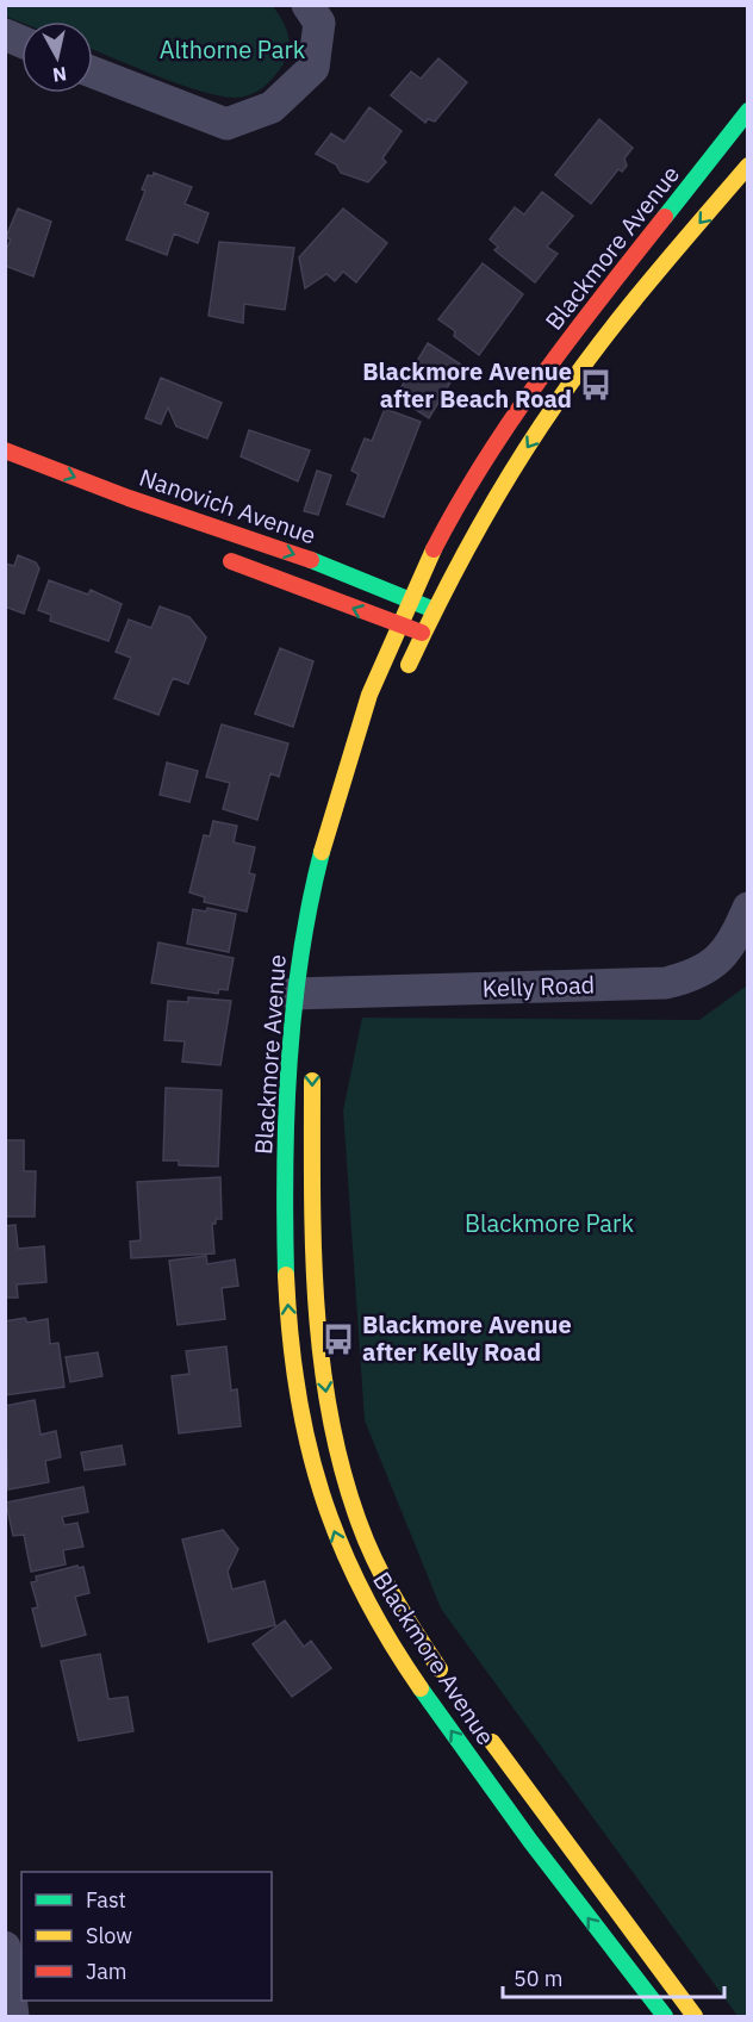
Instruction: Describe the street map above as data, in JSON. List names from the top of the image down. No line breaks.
{"streets":{"street":["Blackmore Avenue","Nanovich Avenue","Kelly Road"]},"crossings":[["Blackmore Avenue","Nanovich Avenue"],["Blackmore Avenue","Kelly Road"]],"parks":["Althorne Park","Blackmore Park"],"places":{"bus stop":["Blackmore Avenue after Beach Road","Blackmore Avenue after Kelly Road"]},"legend":["Fast","Slow","Jam"],"scale_bar":"50 m","north":"bottom"}
